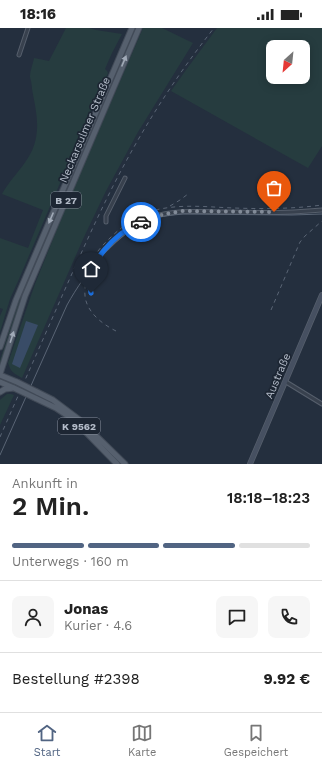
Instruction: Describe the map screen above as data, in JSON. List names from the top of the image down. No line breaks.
{"streets":{"main road":["Neckarsulmer Straße","B 27","Austraße","K 9562"]},"crossings":[["Neckarsulmer Straße","K 9562"]],"north":"bottom left","page":{"status":"18:16","heading":["2 Min.","Ankunft in","18:18–18:23"],"panel":["Jonas","Kurier · 4.6","Bestellung #2398","9.92 €"],"bar":"Unterwegs · 160 m","tabs":["Start","Karte","Gespeichert"]}}
